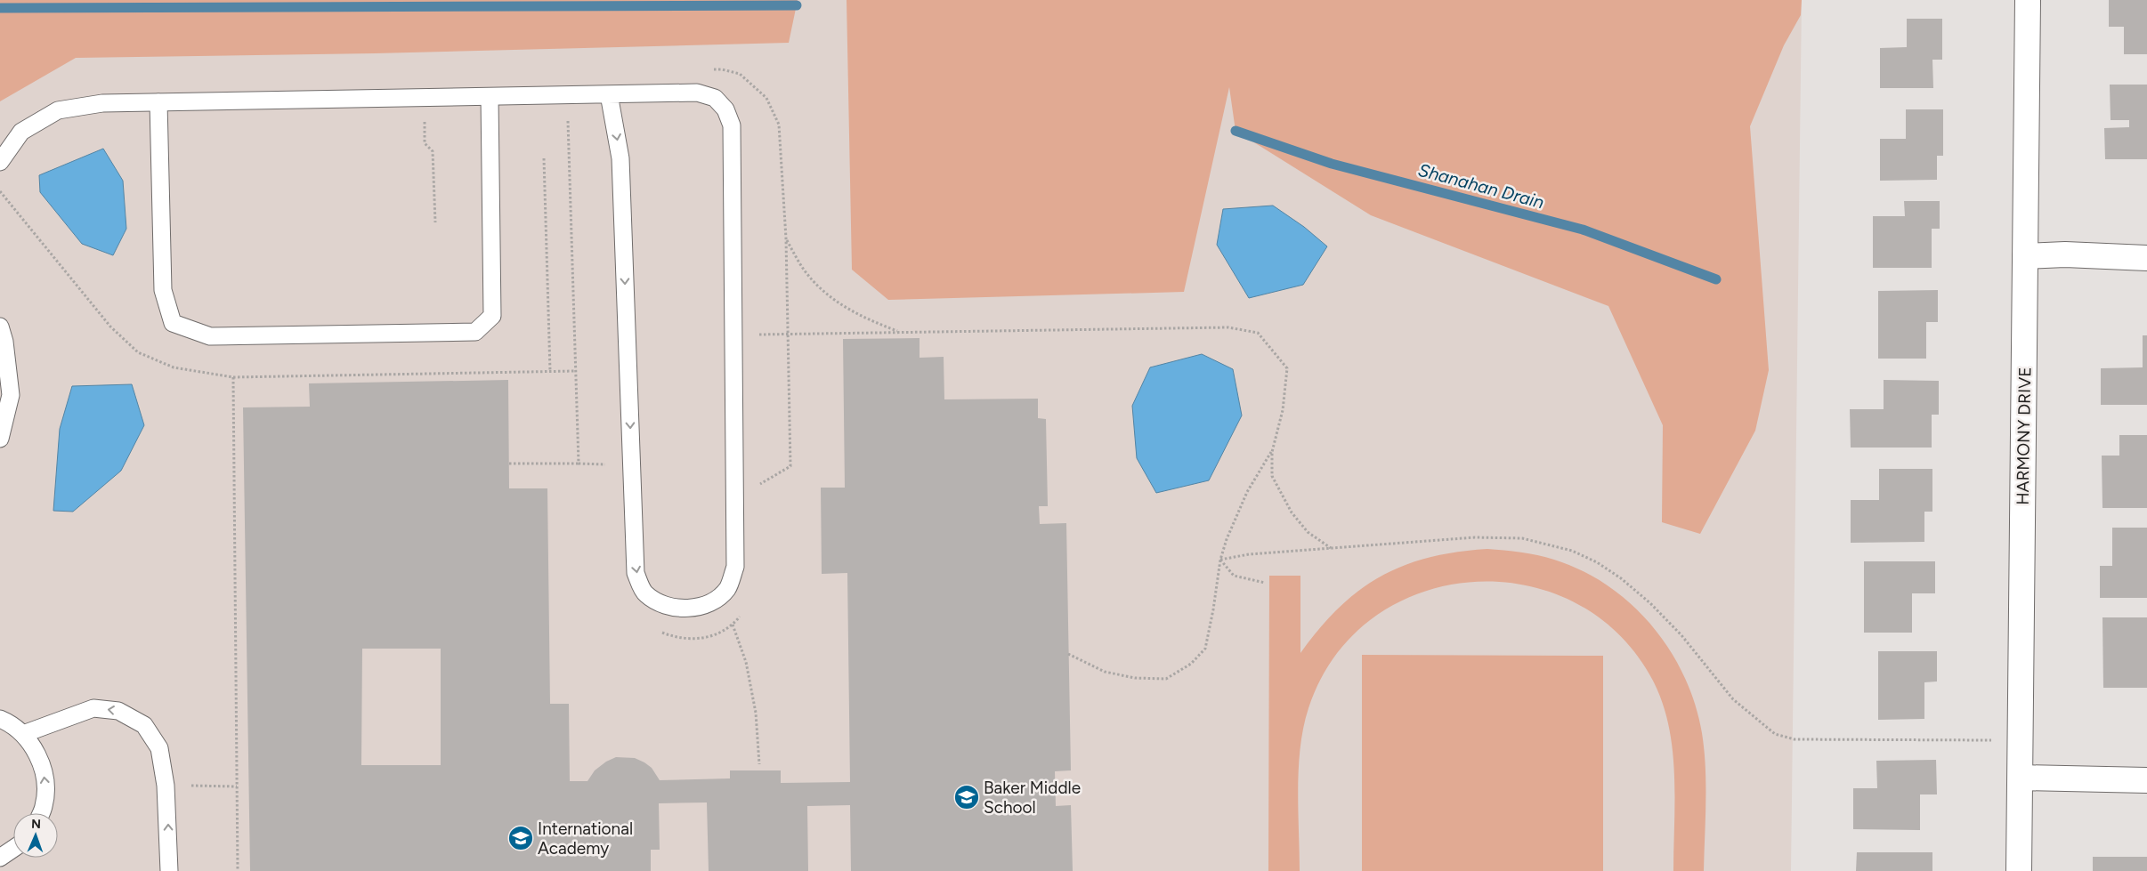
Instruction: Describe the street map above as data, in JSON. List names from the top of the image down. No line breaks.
{"streets":{"street":["HARMONY DRIVE"]},"water":["Shanahan Drain"],"places":{"school or university":["Baker Middle School","International Academy"]},"north":"top"}
